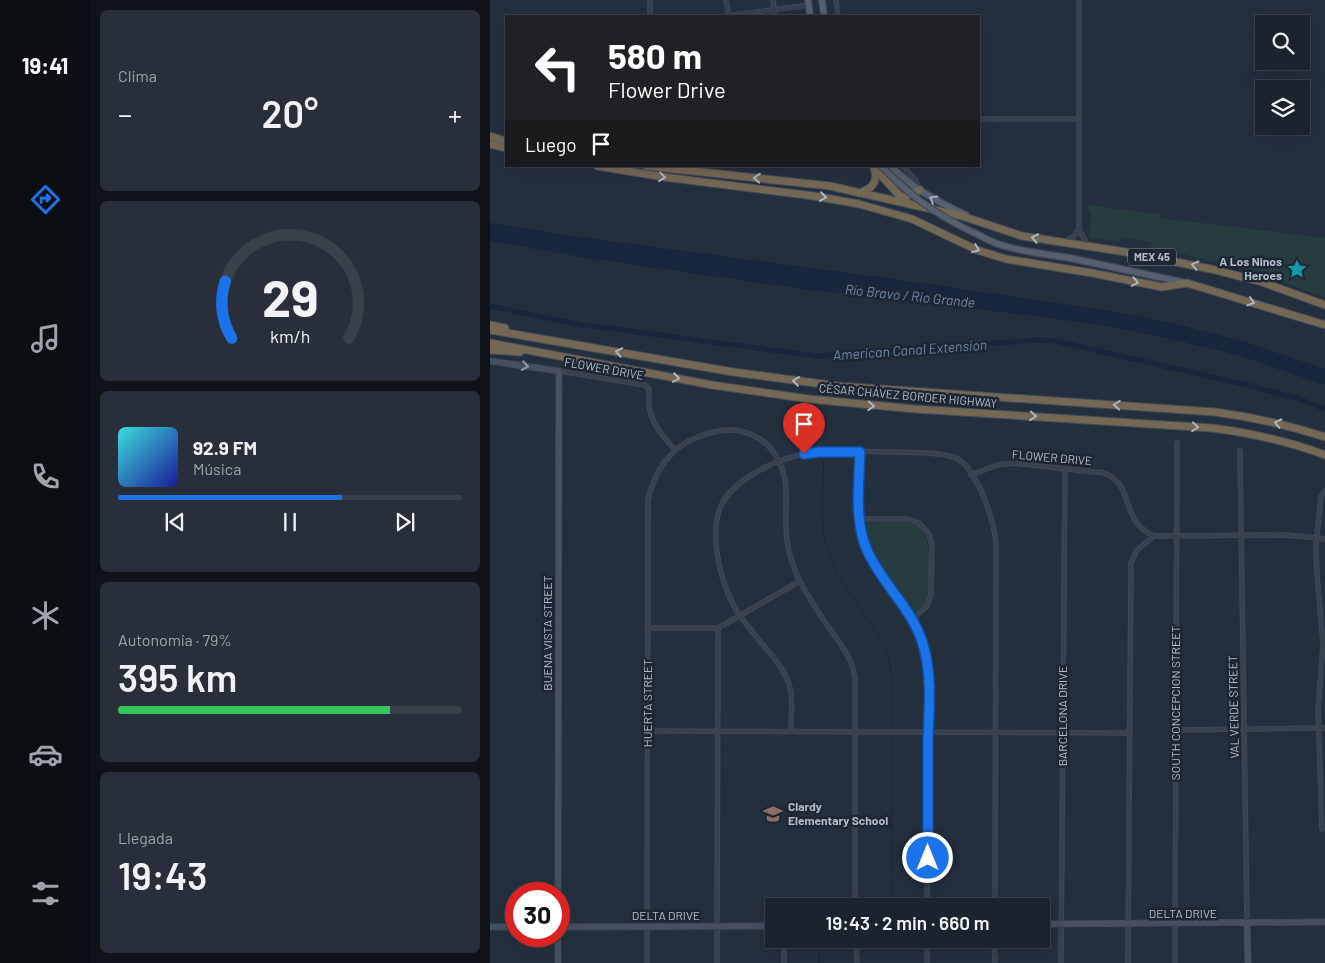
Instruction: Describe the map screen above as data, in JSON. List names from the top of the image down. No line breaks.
{"streets":{"highway":["MEX 45","CÉSAR CHÁVEZ BORDER HIGHWAY"],"street":["FLOWER DRIVE","BUENA VISTA STREET","HUERTA STREET","SOUTH CONCEPCION STREET","VAL VERDE STREET","BARCELONA DRIVE","DELTA DRIVE"]},"crossings":[["FLOWER DRIVE","BUENA VISTA STREET"],["FLOWER DRIVE","HUERTA STREET"],["FLOWER DRIVE","BARCELONA DRIVE"],["HUERTA STREET","DELTA DRIVE"],["SOUTH CONCEPCION STREET","DELTA DRIVE"],["VAL VERDE STREET","DELTA DRIVE"],["BARCELONA DRIVE","DELTA DRIVE"]],"water":["Río Bravo / Rio Grande","American Canal Extension"],"places":{"place":["A Los Ninos Heroes"],"school or university":["Clardy Elementary School"]},"page":{"tabs":"19:41","tile":["Clima",["Autonomía · 79%","395 km"],["Llegada","19:43"]],"turn":["580 m","Flower Drive"],"heat":["−","20°","+"],"then":"Luego","song":["92.9 FM","Música"],"limit":"30","trip":"19:43 · 2 min · 660 m","gauge":["29","km/h"]}}
